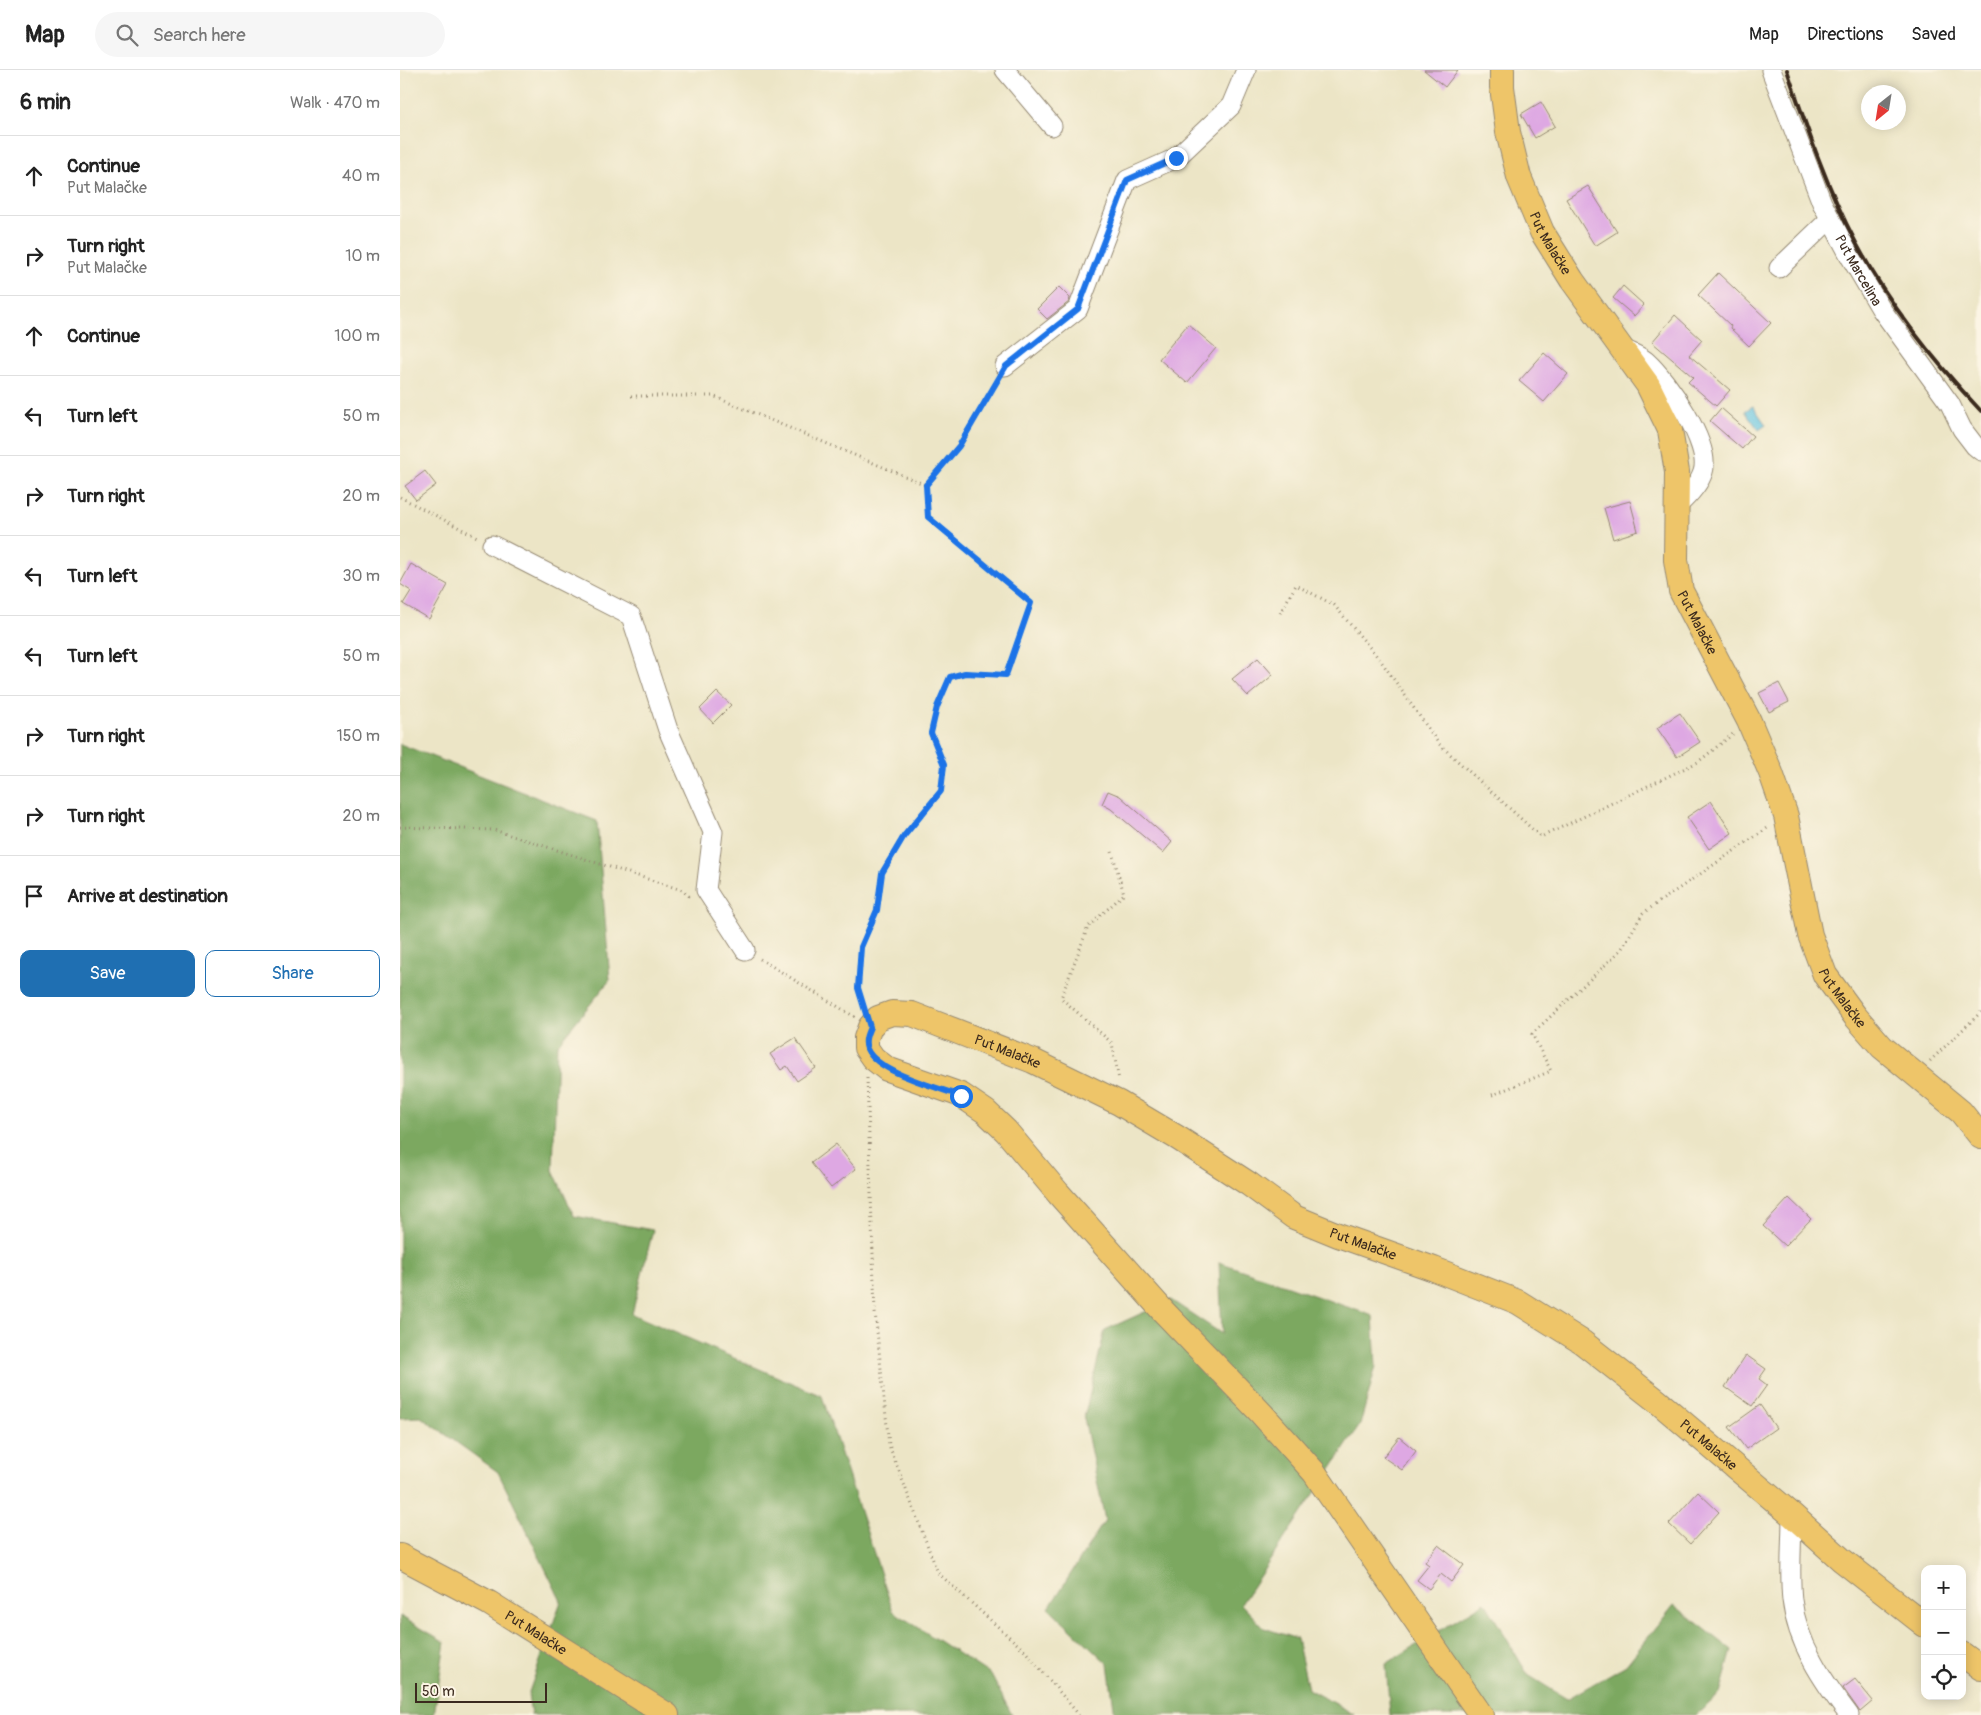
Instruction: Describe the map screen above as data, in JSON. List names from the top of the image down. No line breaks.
{"streets":{"main road":["Put Malačke"],"street":["Put Marcelina"]},"scale_bar":"50 m","north":"bottom left","page":{"header":"Map","search":"Search here","nav":["Map","Directions","Saved"],"heading":["6 min","Walk · 470 m"],"list":[["Continue","Put Malačke","40 m"],["Turn right","Put Malačke","10 m"],["Continue","100 m"],["Turn left","50 m"],["Turn right","20 m"],["Turn left","30 m"],["Turn left","50 m"],["Turn right","150 m"],["Turn right","20 m"],"Arrive at destination"],"buttons":["Save","Share"],"map_buttons":["+","−"],"scale":"50 m"}}
